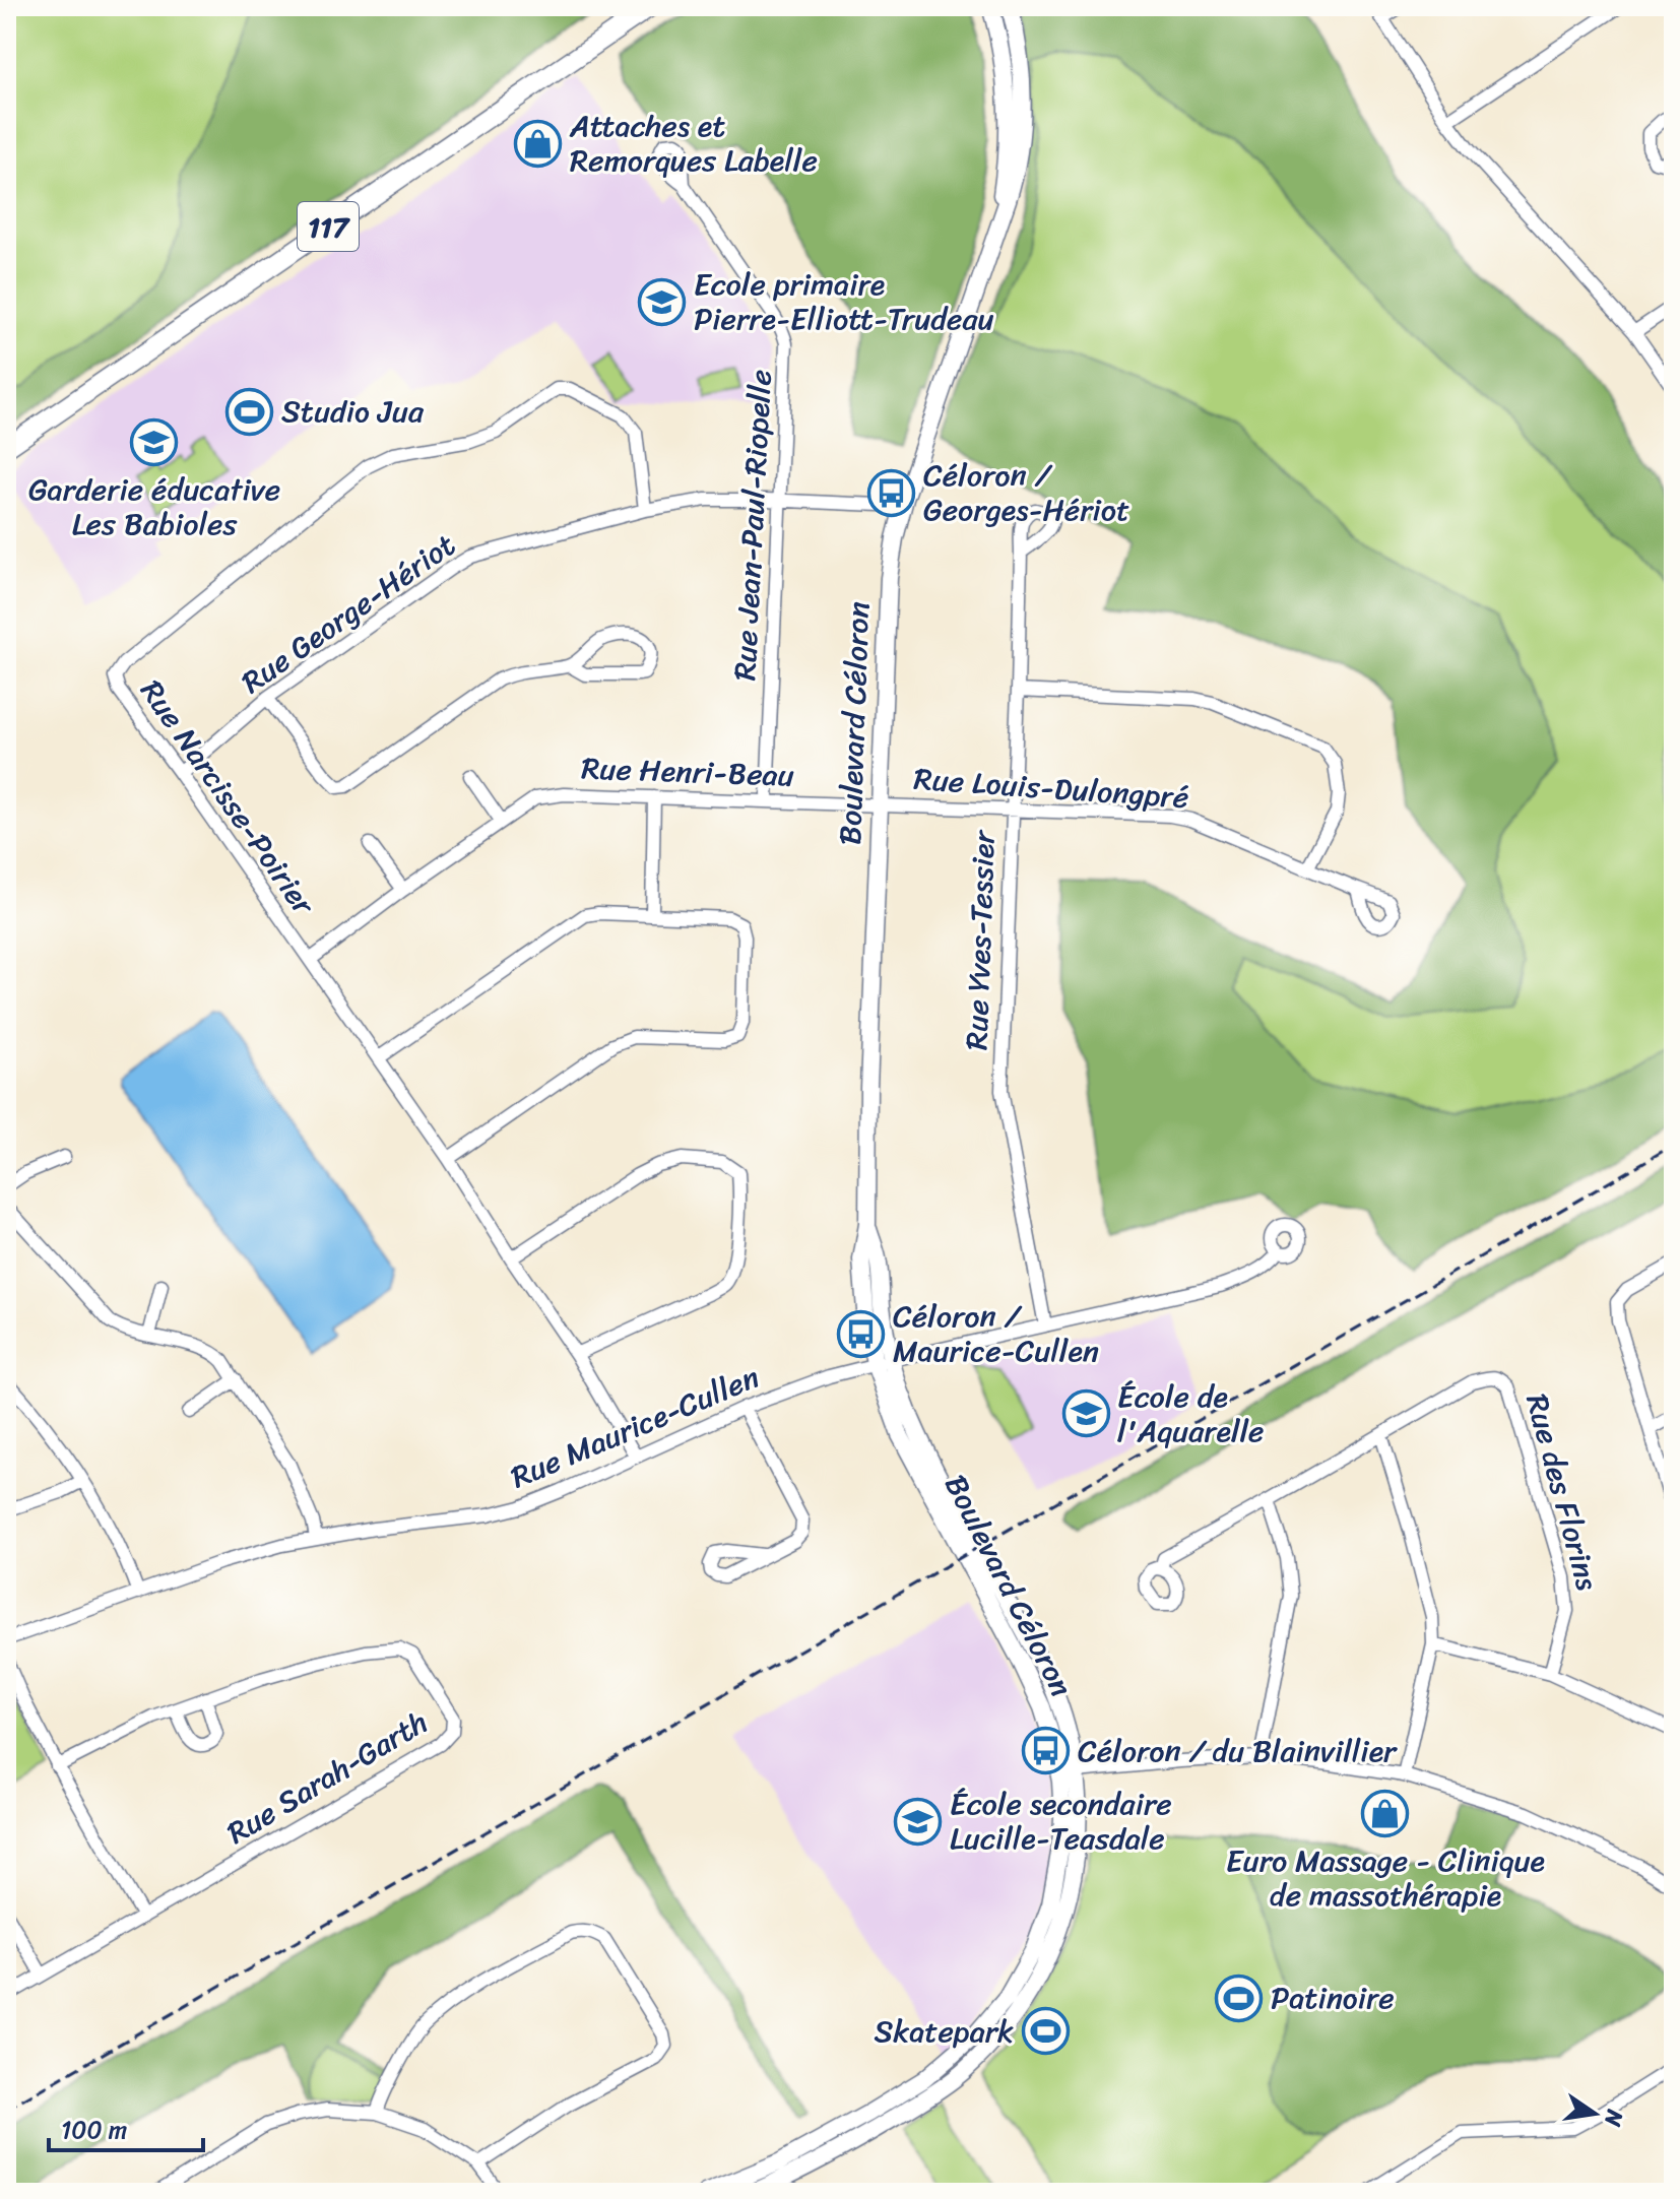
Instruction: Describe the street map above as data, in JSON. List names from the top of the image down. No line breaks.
{"streets":{"main road":["117"],"street":["Rue Jean-Paul-Riopelle","Rue George-Hériot","Boulevard Céloron","Rue Henri-Beau","Rue Louis-Dulongpré","Rue Narcisse-Poirier","Rue Yves-Tessier","Rue Maurice-Cullen","Rue des Florins","Rue Sarah-Garth"]},"crossings":[["Rue Jean-Paul-Riopelle","Rue George-Hériot"],["Rue Jean-Paul-Riopelle","Rue Henri-Beau"],["Rue George-Hériot","Boulevard Céloron"],["Rue George-Hériot","Rue Narcisse-Poirier"],["Boulevard Céloron","Rue Henri-Beau"],["Boulevard Céloron","Rue Louis-Dulongpré"],["Boulevard Céloron","Rue Maurice-Cullen"],["Rue Henri-Beau","Rue Louis-Dulongpré"],["Rue Henri-Beau","Rue Narcisse-Poirier"],["Rue Louis-Dulongpré","Rue Yves-Tessier"],["Rue Narcisse-Poirier","Rue Maurice-Cullen"],["Rue Yves-Tessier","Rue Maurice-Cullen"]],"places":{"shop":["Attaches et Remorques Labelle","Euro Massage - Clinique de massothérapie"],"school or university":["Ecole primaire Pierre-Elliott-Trudeau","Garderie éducative Les Babioles","École de l'Aquarelle","École secondaire Lucille-Teasdale"],"sports":["Studio Jua","Patinoire","Skatepark"],"bus stop":["Céloron / Georges-Hériot","Céloron / Maurice-Cullen","Céloron / du Blainvillier"]},"scale_bar":"100 m","north":"right"}
